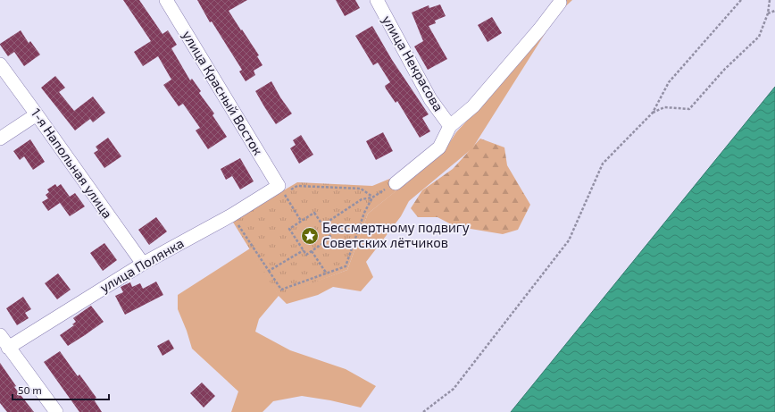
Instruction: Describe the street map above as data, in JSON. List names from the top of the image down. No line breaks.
{"streets":{"street":["улица Некрасова","улица Красный Восток","1-я Напольная улица","улица Полянка"]},"crossings":[["улица Красный Восток","улица Полянка"],["1-я Напольная улица","улица Полянка"]],"places":{"place":["Бессмертному подвигу Советских лётчиков"]},"scale_bar":"50 m"}
